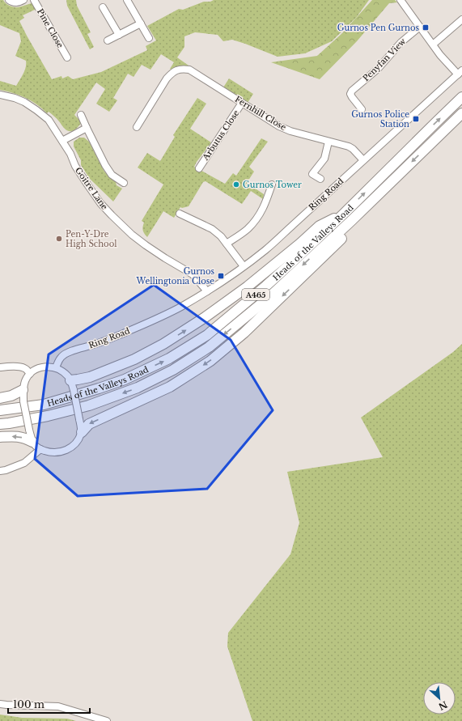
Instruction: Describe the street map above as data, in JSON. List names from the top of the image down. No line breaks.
{"streets":{"highway":["Heads of the Valleys Road","A465"],"street":["Pine Close","Penyfan View","Fernhill Close","Arbutus Close","Goitre Lane","Ring Road"]},"crossings":[["Fernhill Close","Arbutus Close"],["Fernhill Close","Ring Road"],["Goitre Lane","Ring Road"]],"places":{"transit":["Gurnos Pen Gurnos","Gurnos Police Station","Gurnos Wellingtonia Close"],"other":["Gurnos Tower","Pen-Y-Dre High School"]},"scale_bar":"100 m","north":"bottom right"}
